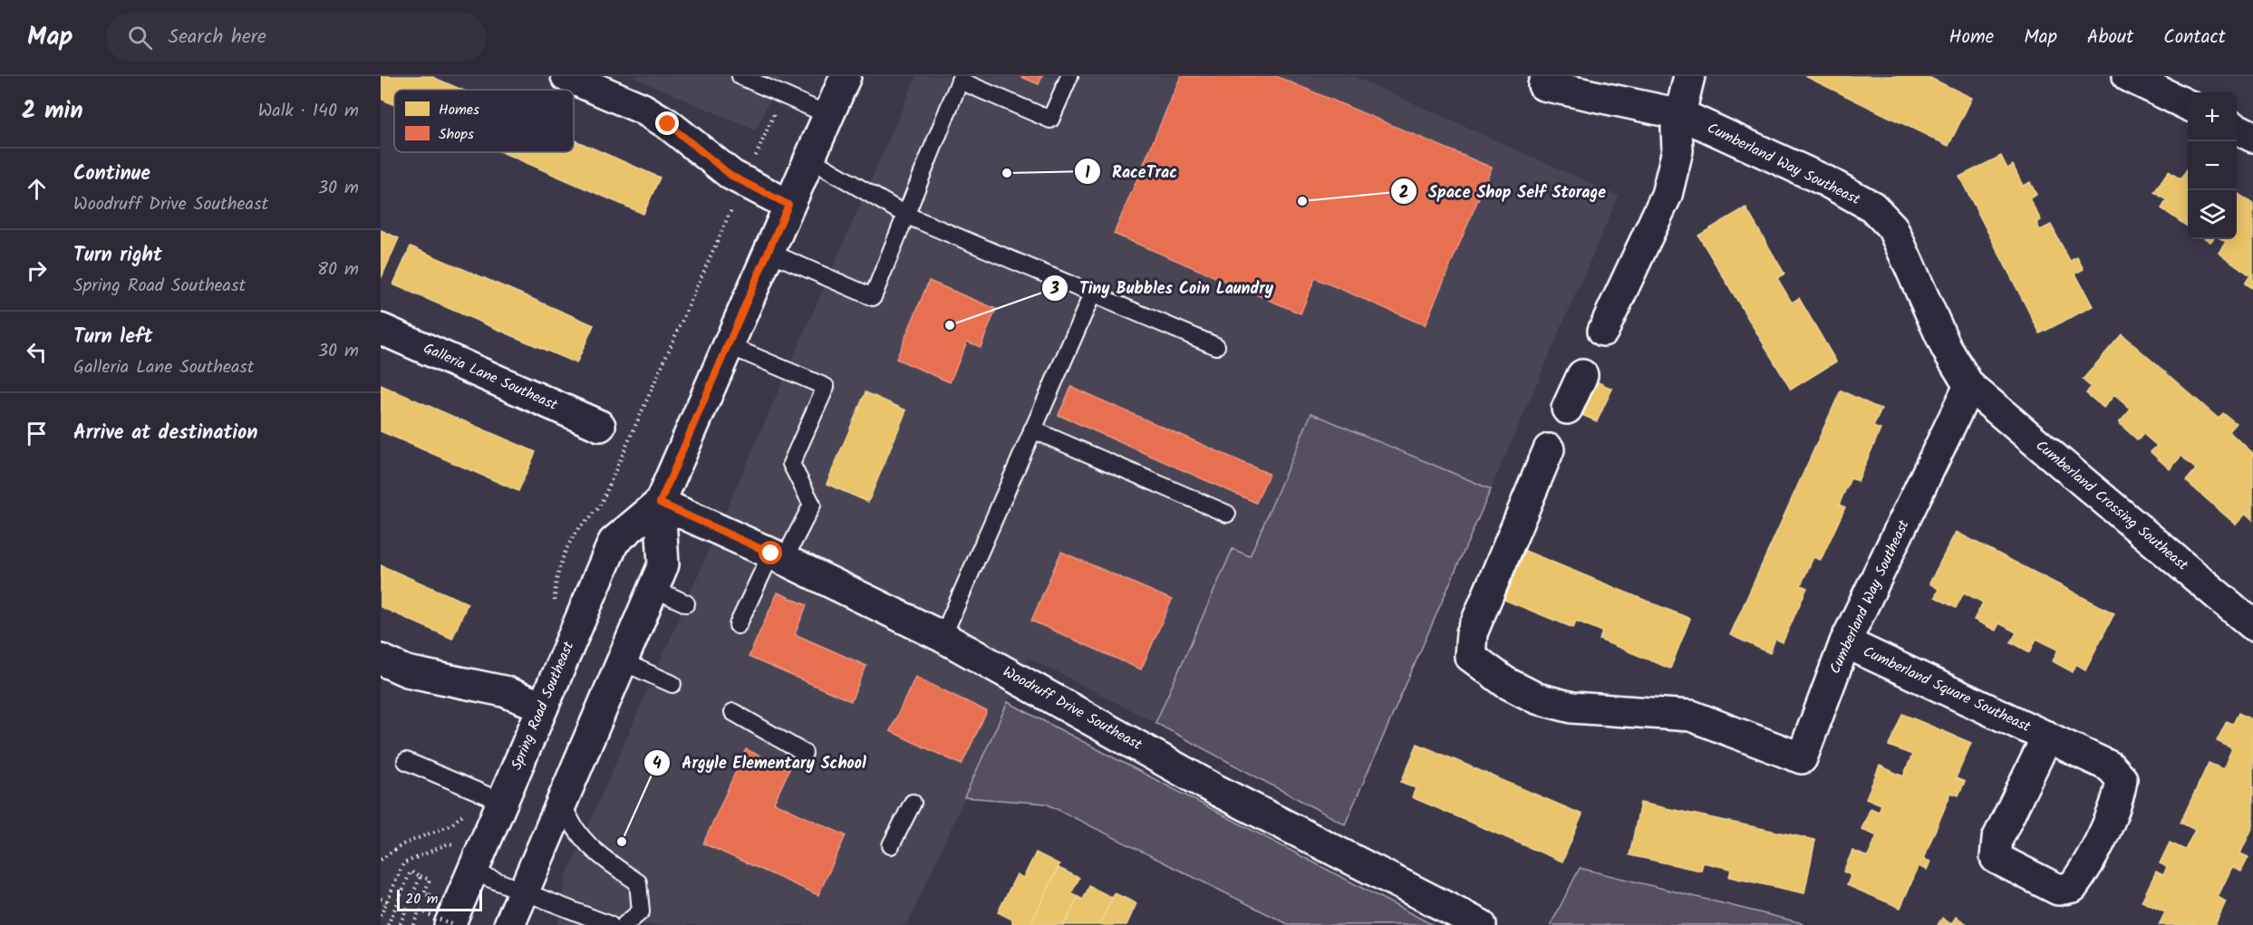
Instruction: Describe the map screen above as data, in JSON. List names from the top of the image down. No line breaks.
{"streets":{"street":["Cumberland Way Southeast","Galleria Lane Southeast","Cumberland Crossing Southeast","Cumberland Square Southeast","Spring Road Southeast","Woodruff Drive Southeast"]},"crossings":[["Cumberland Way Southeast","Cumberland Crossing Southeast"],["Cumberland Way Southeast","Cumberland Square Southeast"],["Spring Road Southeast","Woodruff Drive Southeast"]],"places":["RaceTrac","Space Shop Self Storage","Tiny Bubbles Coin Laundry","Argyle Elementary School"],"legend":["Homes","Shops"],"scale_bar":"20 m","page":{"header":"Map","search":"Search here","nav":["Home","Map","About","Contact"],"heading":["2 min","Walk · 140 m"],"map_buttons":["+","−"],"list":[["Continue","Woodruff Drive Southeast","30 m"],["Turn right","Spring Road Southeast","80 m"],["Turn left","Galleria Lane Southeast","30 m"],"Arrive at destination"],"scale":"20 m"}}
